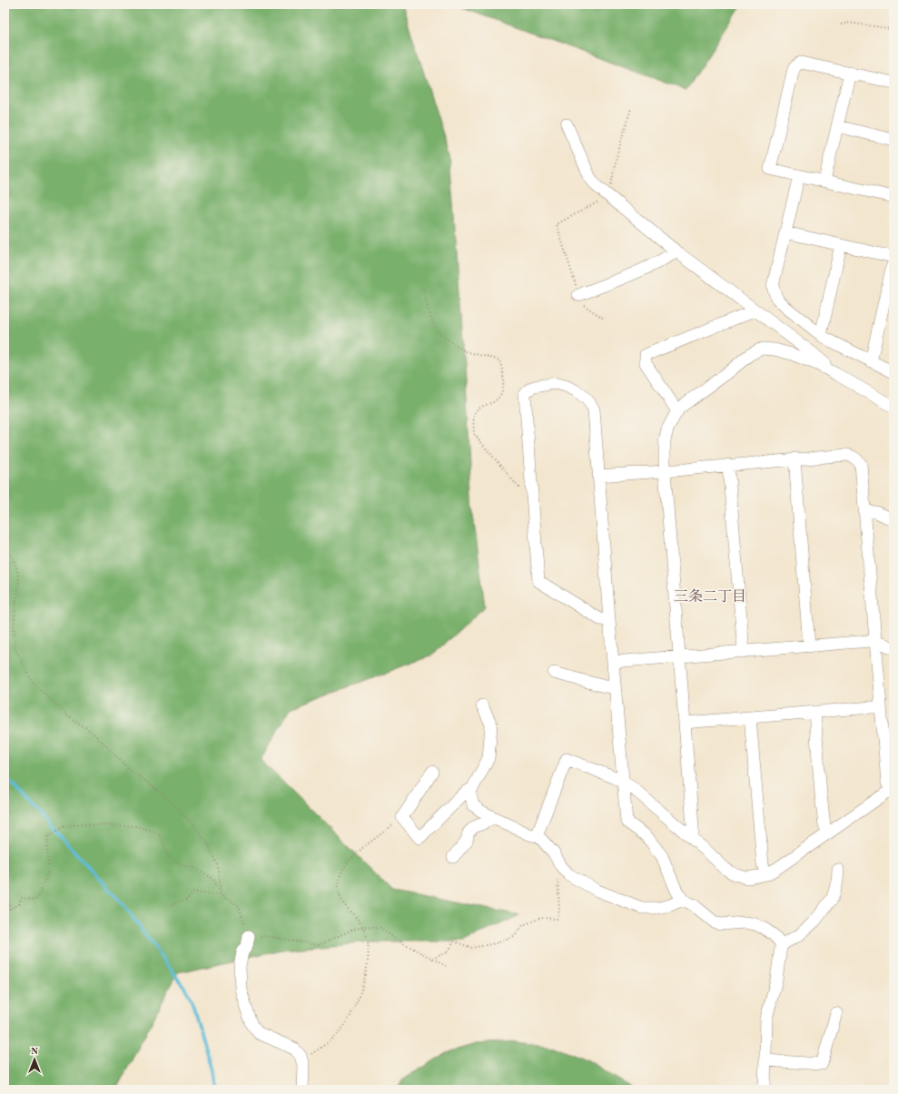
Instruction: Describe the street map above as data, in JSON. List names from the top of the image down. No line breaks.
{"districts":["三条二丁目"],"north":"top"}
